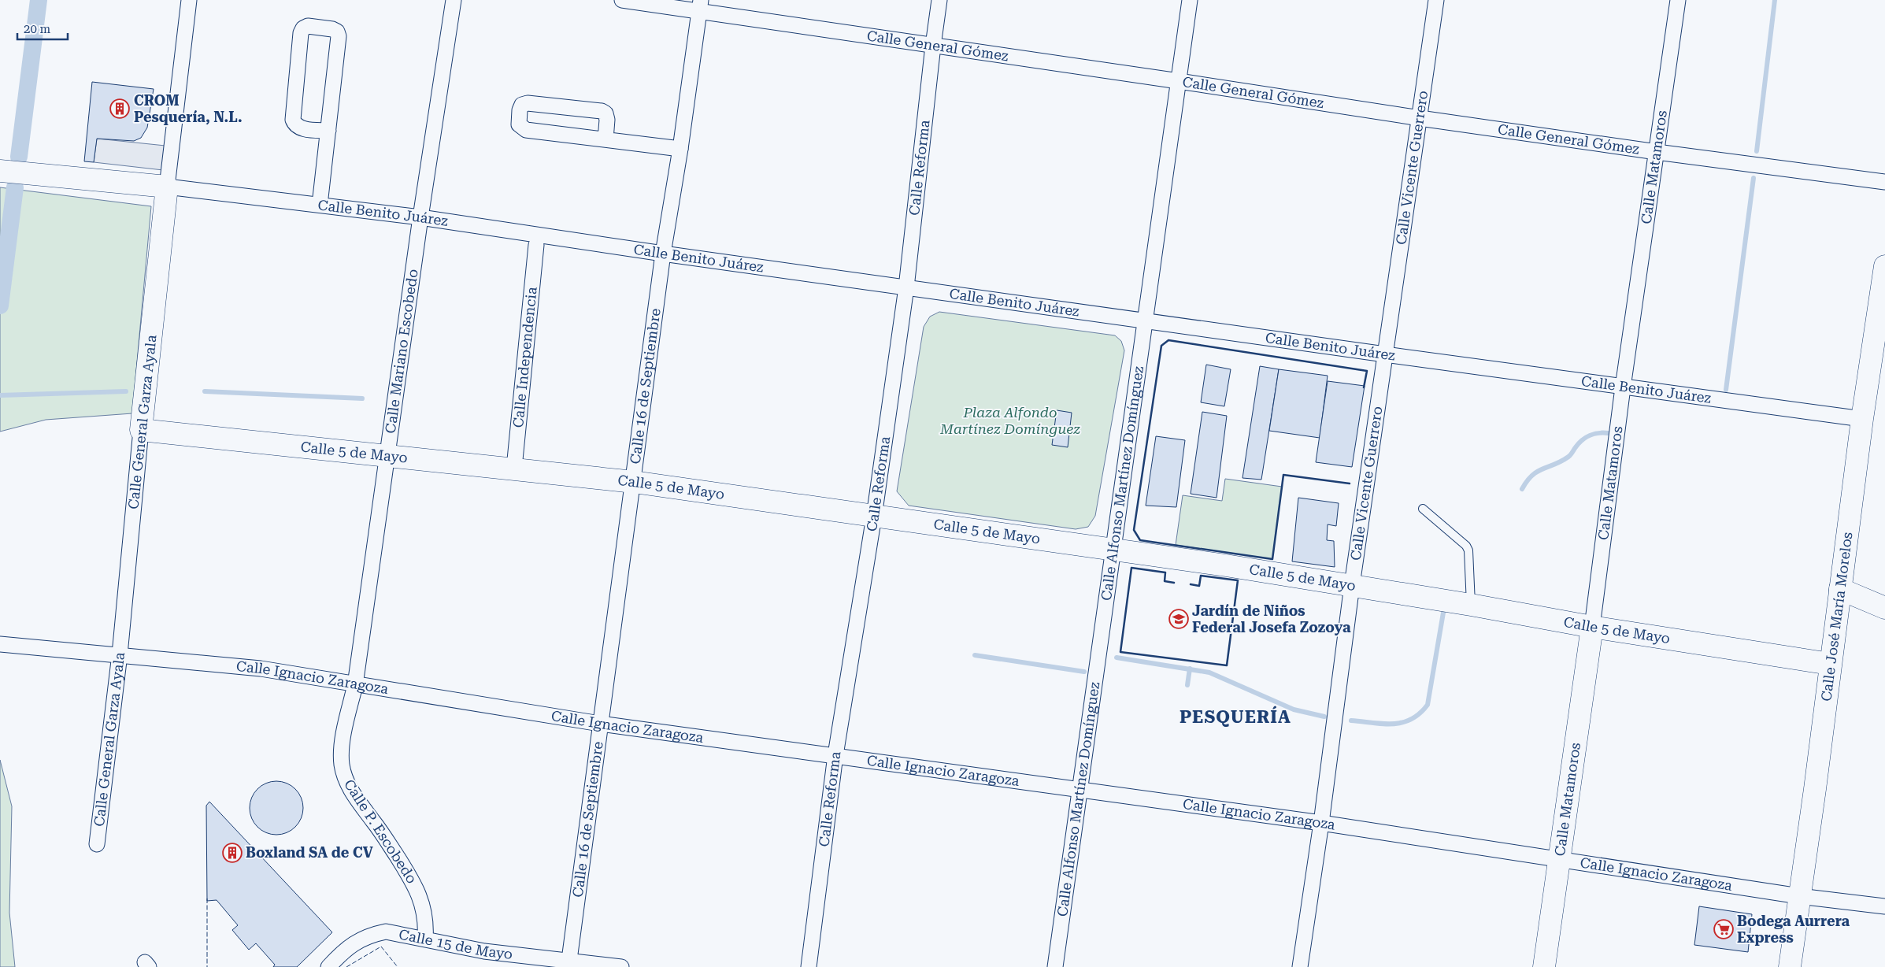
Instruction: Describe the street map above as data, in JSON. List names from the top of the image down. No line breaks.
{"streets":{"street":["Calle General Gómez","Calle Reforma","Calle Vicente Guerrero","Calle Matamoros","Calle Benito Juárez","Calle Mariano Escobedo","Calle Independencia","Calle 16 de Septiembre","Calle General Garza Ayala","Calle 5 de Mayo","Calle Alfonso Martínez Domínguez","Calle José María Morelos","Calle Ignacio Zaragoza","Calle P. Escobedo","Calle 15 de Mayo"]},"crossings":[["Calle General Gómez","Calle Reforma"],["Calle General Gómez","Calle Vicente Guerrero"],["Calle General Gómez","Calle Matamoros"],["Calle General Gómez","Calle 16 de Septiembre"],["Calle General Gómez","Calle Alfonso Martínez Domínguez"],["Calle Reforma","Calle Benito Juárez"],["Calle Reforma","Calle 5 de Mayo"],["Calle Reforma","Calle Ignacio Zaragoza"],["Calle Vicente Guerrero","Calle Benito Juárez"],["Calle Vicente Guerrero","Calle 5 de Mayo"],["Calle Vicente Guerrero","Calle Ignacio Zaragoza"],["Calle Matamoros","Calle Benito Juárez"],["Calle Matamoros","Calle 5 de Mayo"],["Calle Matamoros","Calle Ignacio Zaragoza"],["Calle Benito Juárez","Calle Mariano Escobedo"],["Calle Benito Juárez","Calle 16 de Septiembre"],["Calle Benito Juárez","Calle General Garza Ayala"],["Calle Benito Juárez","Calle Alfonso Martínez Domínguez"],["Calle Benito Juárez","Calle José María Morelos"],["Calle Mariano Escobedo","Calle 5 de Mayo"],["Calle Mariano Escobedo","Calle Ignacio Zaragoza"],["Calle Mariano Escobedo","Calle P. Escobedo"],["Calle Independencia","Calle 5 de Mayo"],["Calle 16 de Septiembre","Calle 5 de Mayo"],["Calle 16 de Septiembre","Calle Ignacio Zaragoza"],["Calle 16 de Septiembre","Calle 15 de Mayo"],["Calle General Garza Ayala","Calle 5 de Mayo"],["Calle General Garza Ayala","Calle Ignacio Zaragoza"],["Calle 5 de Mayo","Calle Alfonso Martínez Domínguez"],["Calle 5 de Mayo","Calle José María Morelos"],["Calle Alfonso Martínez Domínguez","Calle Ignacio Zaragoza"],["Calle José María Morelos","Calle Ignacio Zaragoza"],["Calle P. Escobedo","Calle 15 de Mayo"]],"districts":["PESQUERÍA"],"parks":["Plaza Alfondo Martínez Domínguez"],"places":{"building":["CROM Pesquería, N.L.","Boxland SA de CV"],"school or university":["Jardín de Niños Federal Josefa Zozoya"],"supermarket":["Bodega Aurrera Express"]},"scale_bar":"20 m"}
